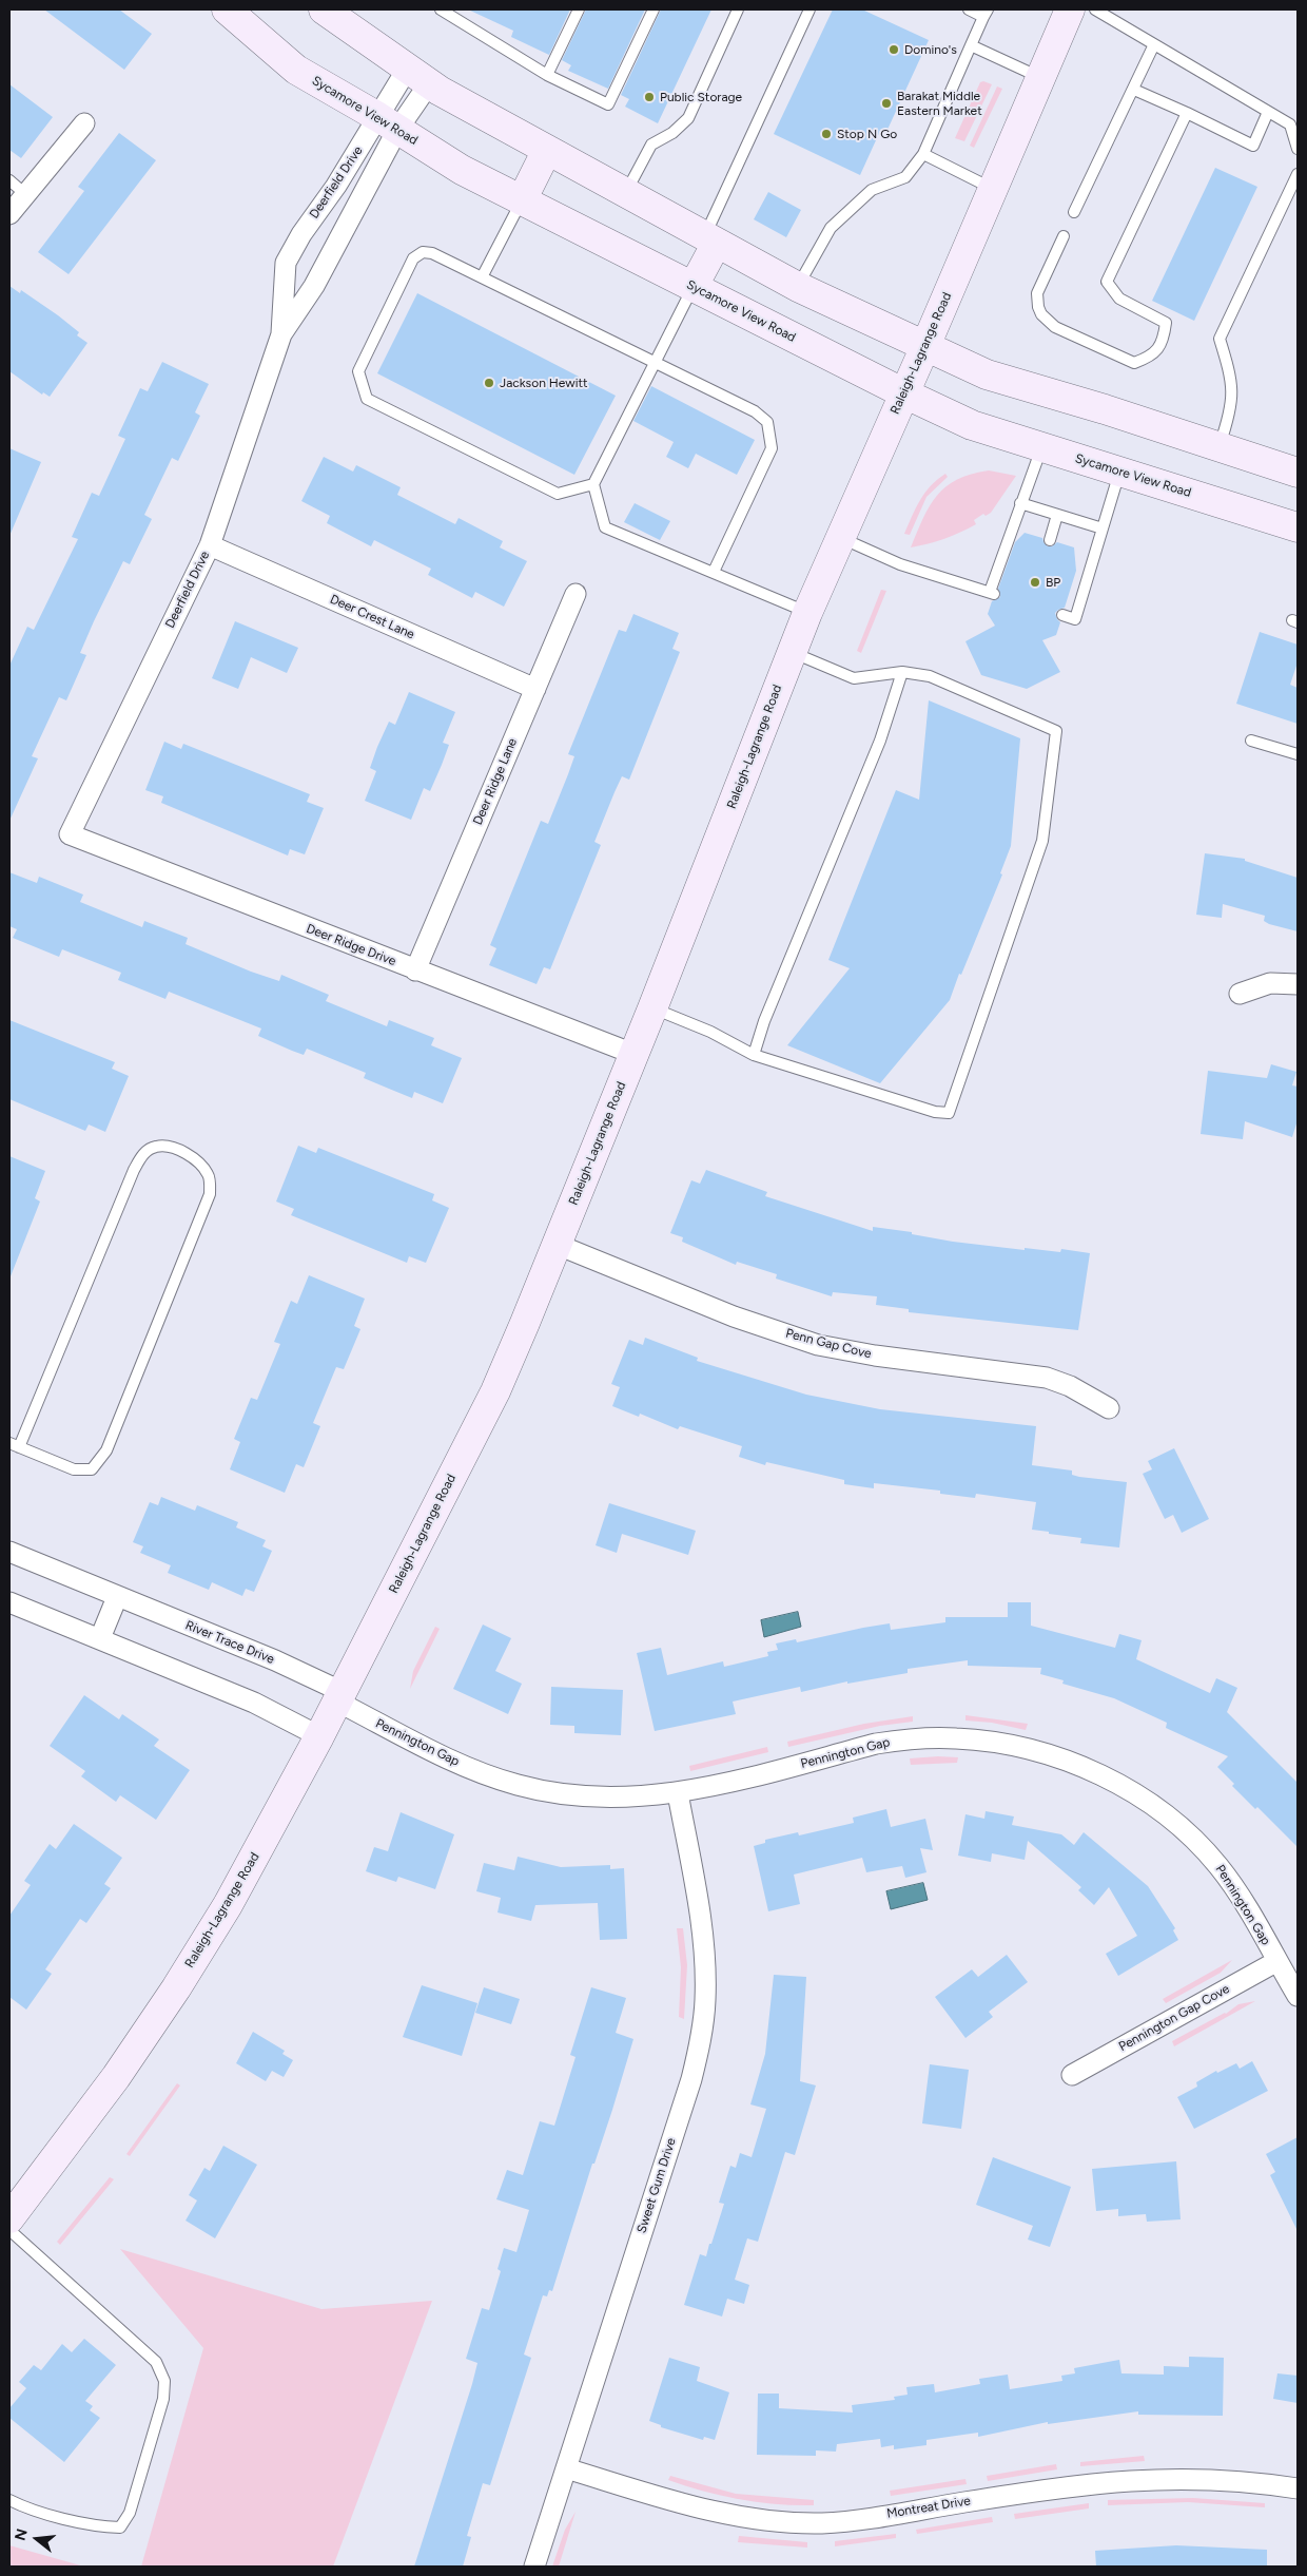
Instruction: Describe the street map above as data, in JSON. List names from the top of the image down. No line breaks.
{"streets":{"main road":["Sycamore View Road","Raleigh-Lagrange Road"],"street":["Deerfield Drive","Deer Crest Lane","Deer Ridge Lane","Deer Ridge Drive","Penn Gap Cove","River Trace Drive","Pennington Gap","Pennington Gap Cove","Sweet Gum Drive","Montreat Drive"]},"crossings":[["Sycamore View Road","Deerfield Drive"],["Sycamore View Road","Raleigh-Lagrange Road"],["Deerfield Drive","Deer Crest Lane"],["Deerfield Drive","Deer Ridge Drive"],["Raleigh-Lagrange Road","Deer Ridge Drive"],["Raleigh-Lagrange Road","Penn Gap Cove"],["Raleigh-Lagrange Road","River Trace Drive"],["Raleigh-Lagrange Road","Pennington Gap"],["Deer Crest Lane","Deer Ridge Lane"],["Deer Ridge Lane","Deer Ridge Drive"],["River Trace Drive","Pennington Gap"],["Pennington Gap","Pennington Gap Cove"],["Pennington Gap","Sweet Gum Drive"],["Sweet Gum Drive","Montreat Drive"]],"places":["Domino's","Public Storage","Barakat Middle Eastern Market","Stop N Go","Jackson Hewitt","BP"],"north":"left"}
